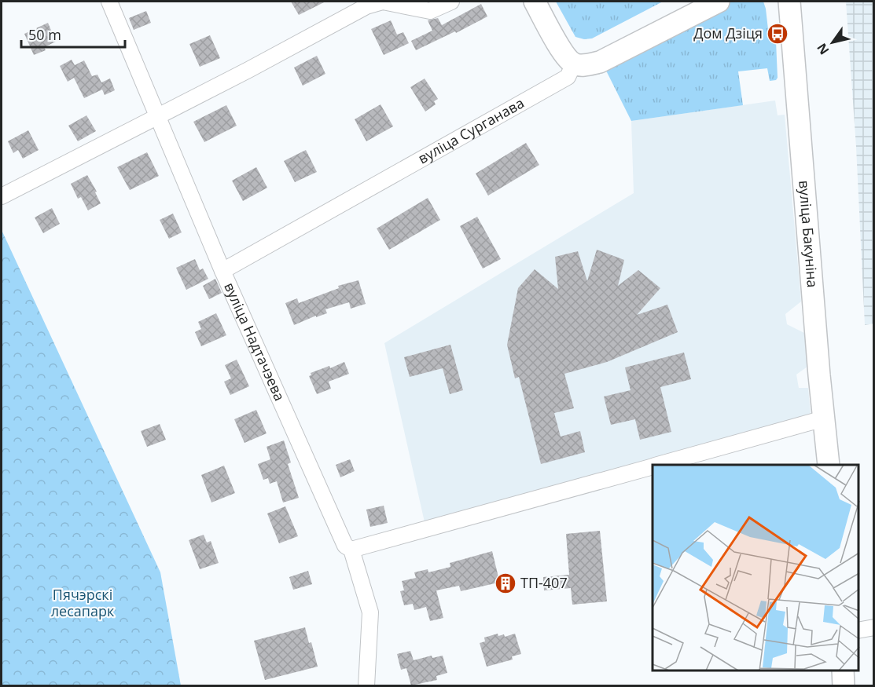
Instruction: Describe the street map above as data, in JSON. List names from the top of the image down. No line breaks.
{"streets":{"street":["вуліца Сурганава","вуліца Бакуніна","вуліца Надтачэева"]},"crossings":[["вуліца Сурганава","вуліца Надтачэева"]],"parks":["Пячэрскі лесапарк"],"places":{"bus stop":["Дом Дзіця"],"building":["ТП-407"]},"scale_bar":"50 m","north":"bottom left"}
